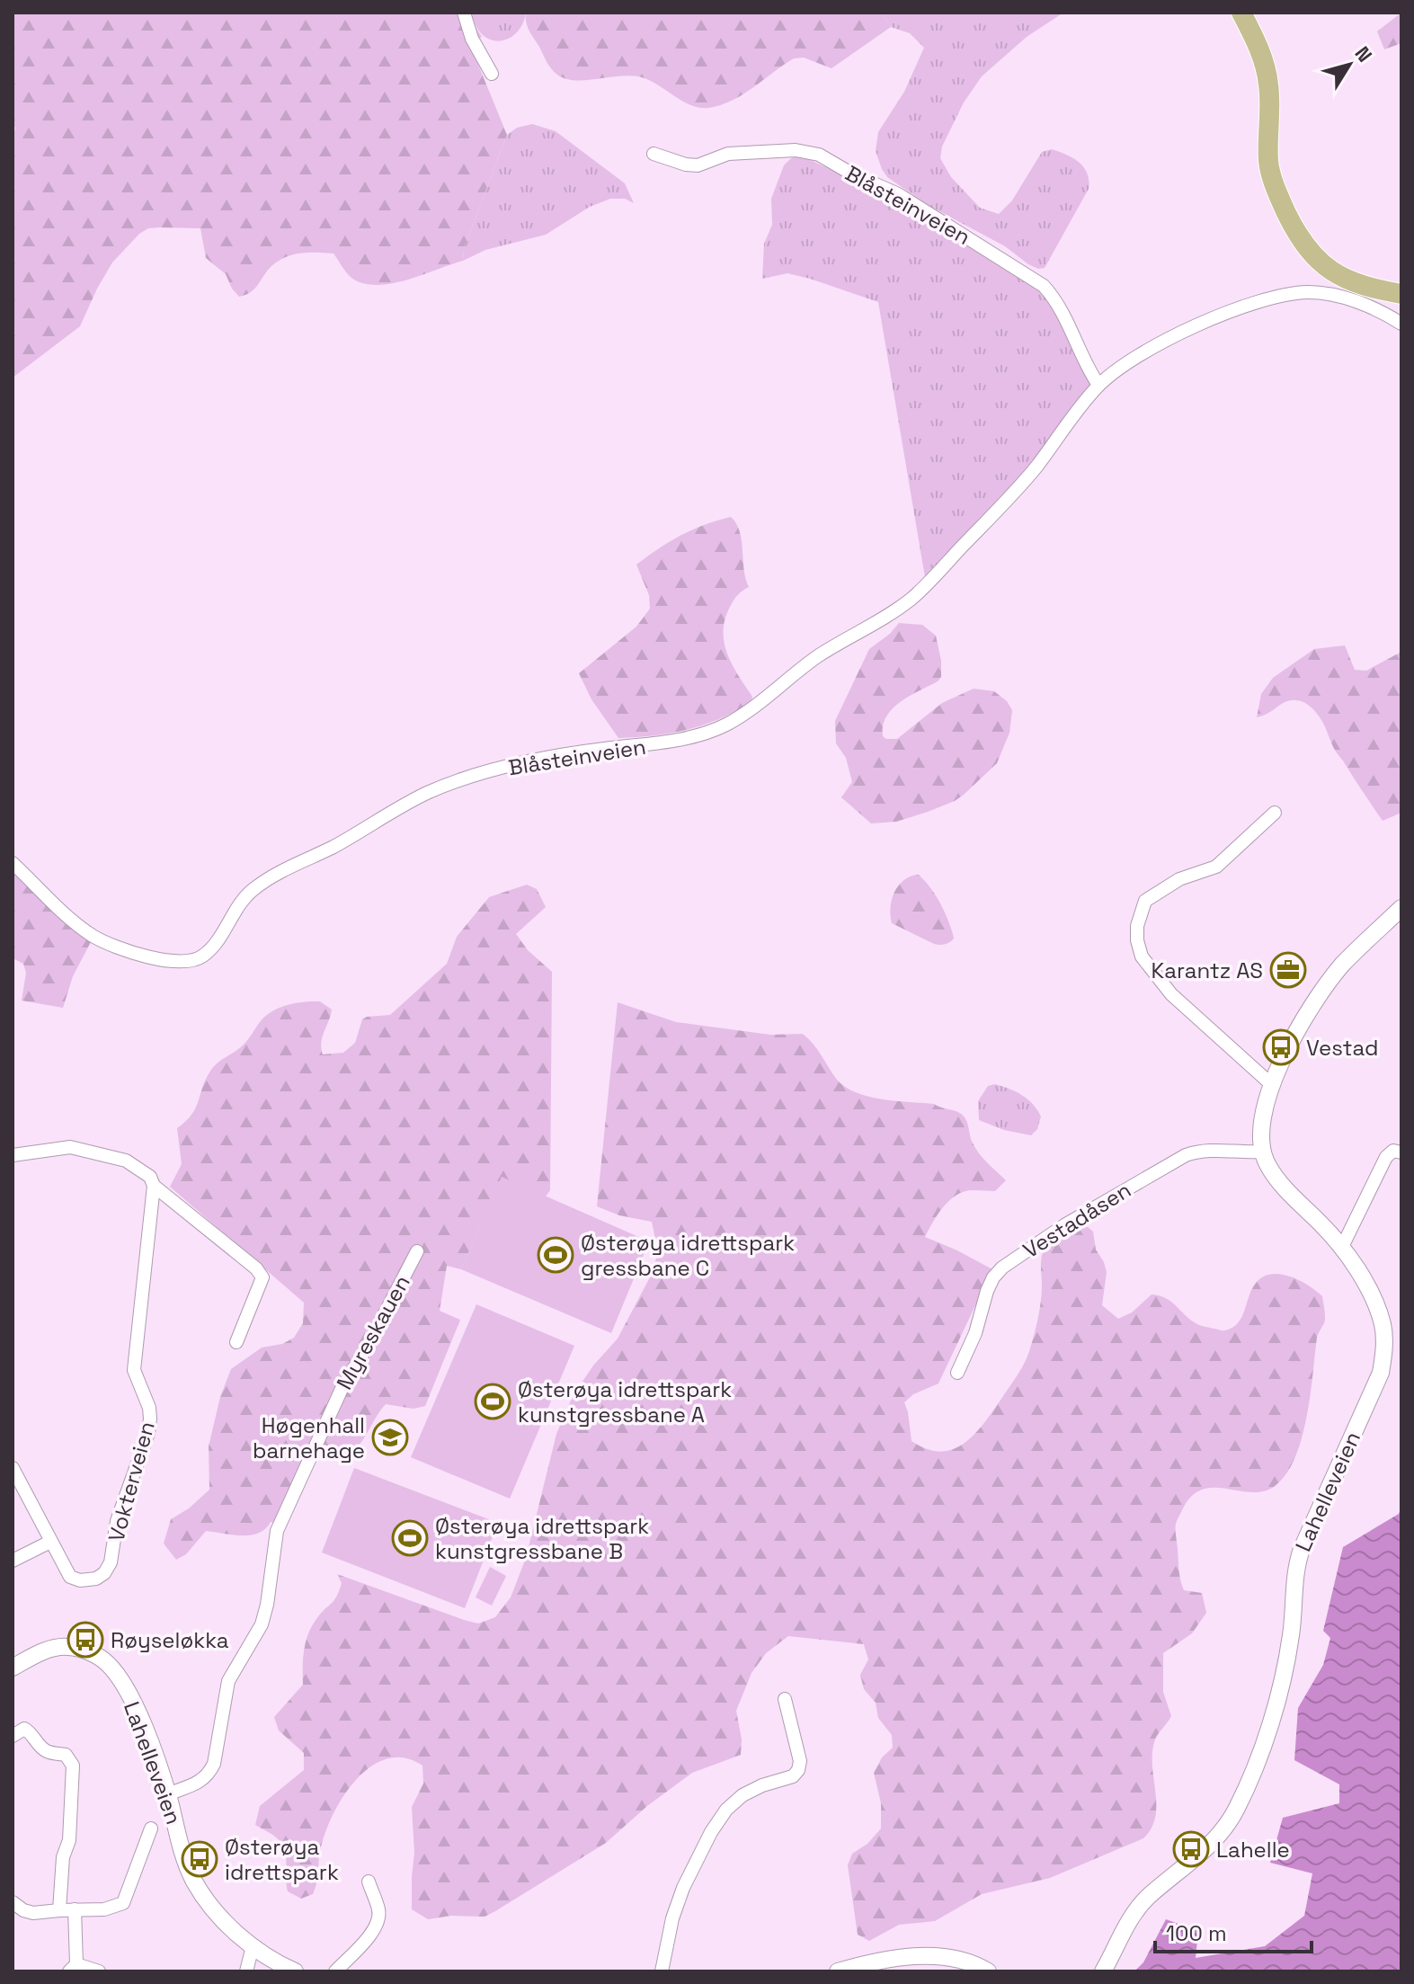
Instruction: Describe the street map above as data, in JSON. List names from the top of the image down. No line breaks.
{"streets":{"street":["Blåsteinveien","Vestadåsen","Myreskauen","Vokterveien","Lahelleveien"]},"crossings":[["Vestadåsen","Lahelleveien"],["Myreskauen","Lahelleveien"]],"places":{"office":["Karantz AS"],"bus stop":["Vestad","Røyseløkka","Lahelle","Østerøya idrettspark"],"sports":["Østerøya idrettspark gressbane C","Østerøya idrettspark kunstgressbane A","Østerøya idrettspark kunstgressbane B"],"school or university":["Høgenhall barnehage"]},"scale_bar":"100 m","north":"top right"}
